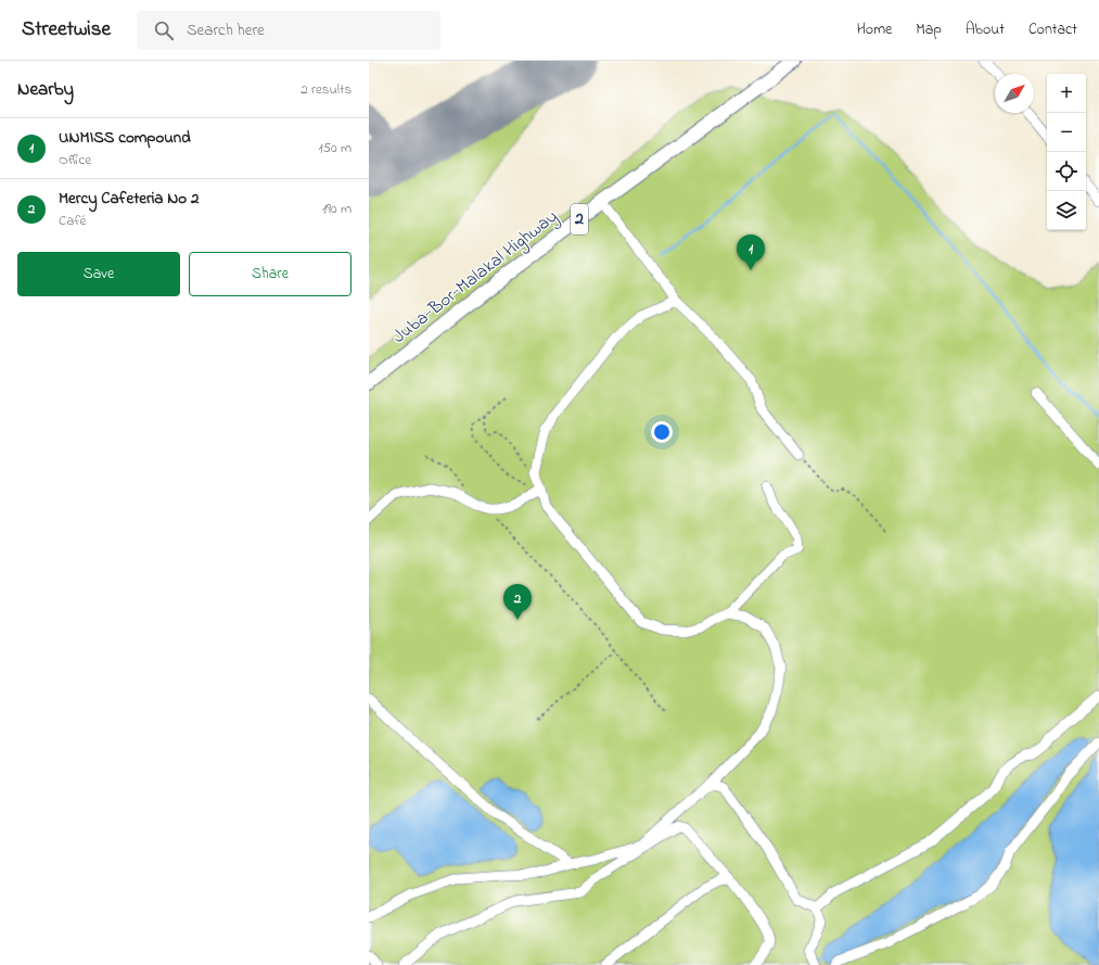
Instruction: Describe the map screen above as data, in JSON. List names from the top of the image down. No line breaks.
{"streets":{"main road":["2","Juba-Bor-Malakal Highway"]},"north":"top right","page":{"header":"Streetwise","search":"Search here","nav":["Home","Map","About","Contact"],"heading":["Nearby","2 results"],"map_buttons":["+","−"],"list":[{"mark":"1","name":"UNMISS compound","note":"Office","value":"150 m"},{"mark":"2","name":"Mercy Cafeteria No 2","note":"Café","value":"190 m"}],"pins":["1","2"],"buttons":["Save","Share"]}}
